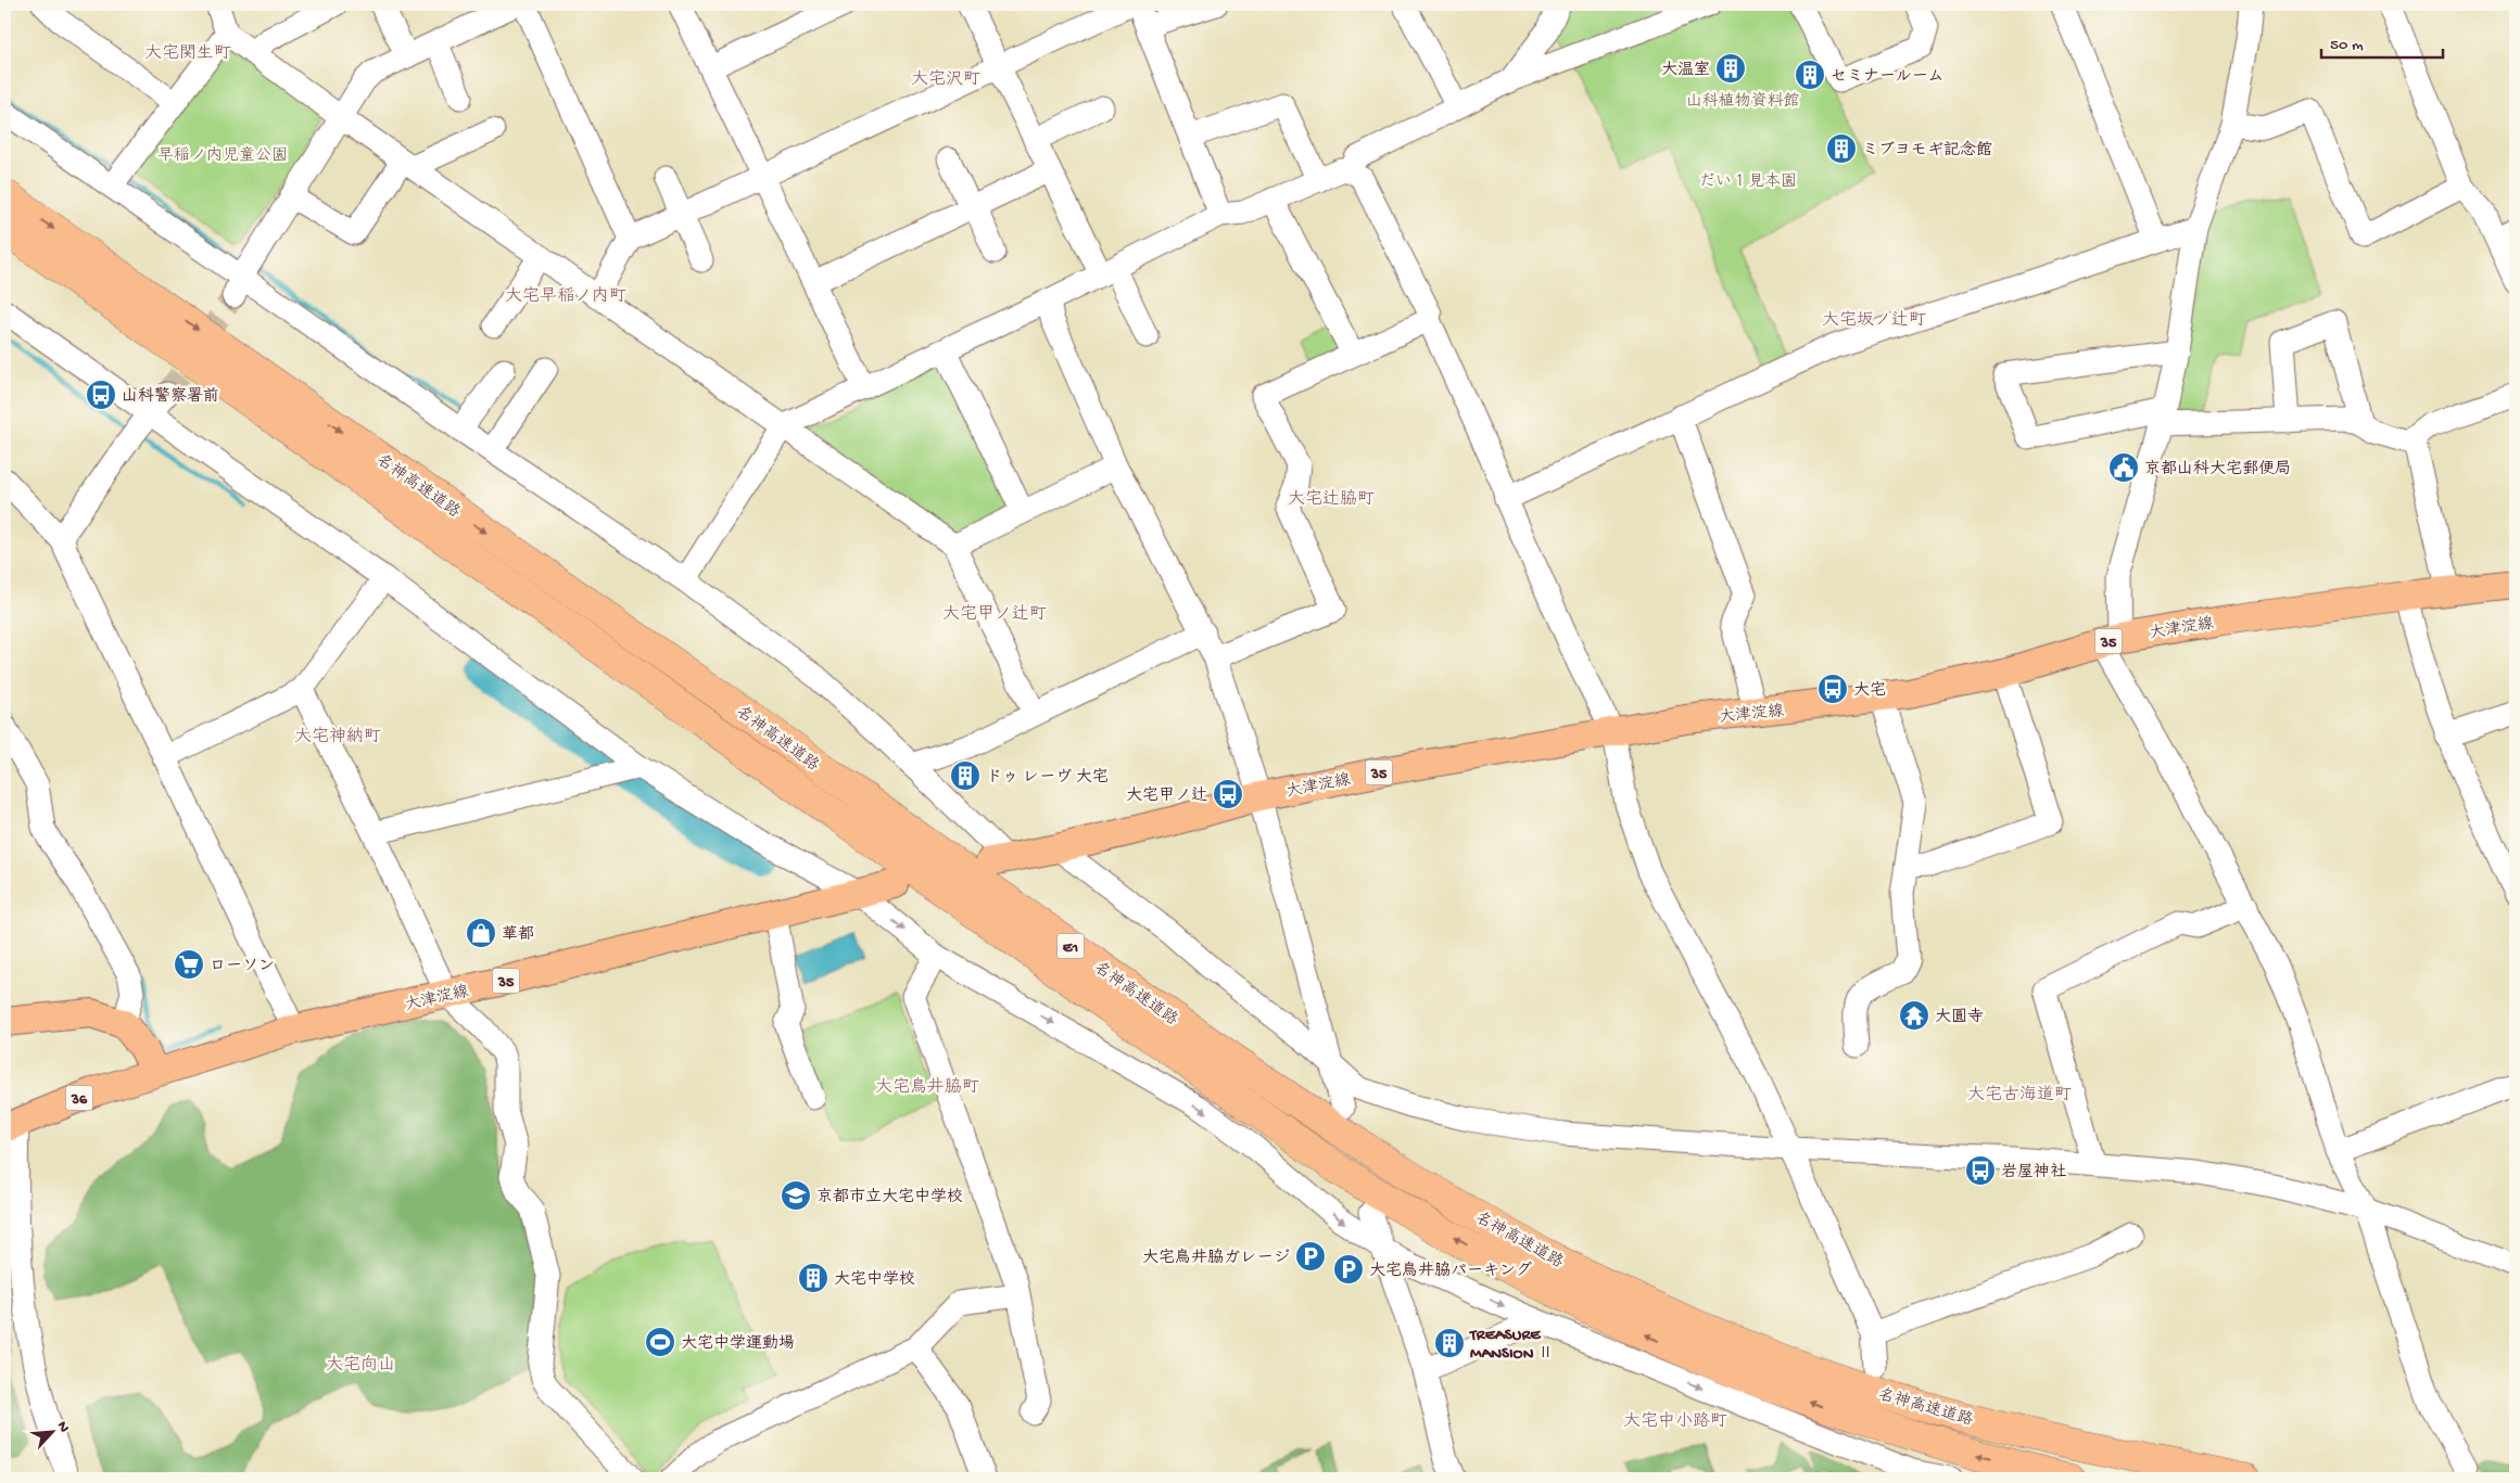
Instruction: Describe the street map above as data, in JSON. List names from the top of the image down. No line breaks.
{"streets":{"highway":["名神高速道路","E1"],"main road":["大津淀線","35","36"]},"crossings":[["大津淀線","36"]],"districts":["大宅関生町","大宅沢町","大宅早稲ノ内町","大宅坂ノ辻町","大宅辻脇町","大宅甲ノ辻町","大宅神納町","大宅鳥井脇町","大宅古海道町","大宅向山","大宅中小路町"],"parks":["山科植物資料館","早稲ノ内児童公園","だい１見本園"],"places":{"building":["大温室","セミナールーム","ミブヨモギ記念館","ドゥ レーヴ 大宅","大宅中学校","TREASURE MANSION Ⅱ"],"bus stop":["山科警察署前","大宅","大宅甲ノ辻","岩屋神社"],"public building":["京都山科大宅郵便局"],"shop":["華都"],"supermarket":["ローソン"],"temple":["大圓寺"],"school or university":["京都市立大宅中学校"],"parking":["大宅鳥井脇ガレージ","大宅鳥井脇パーキング"],"sports":["大宅中学運動場"]},"scale_bar":"50 m","north":"top right"}
